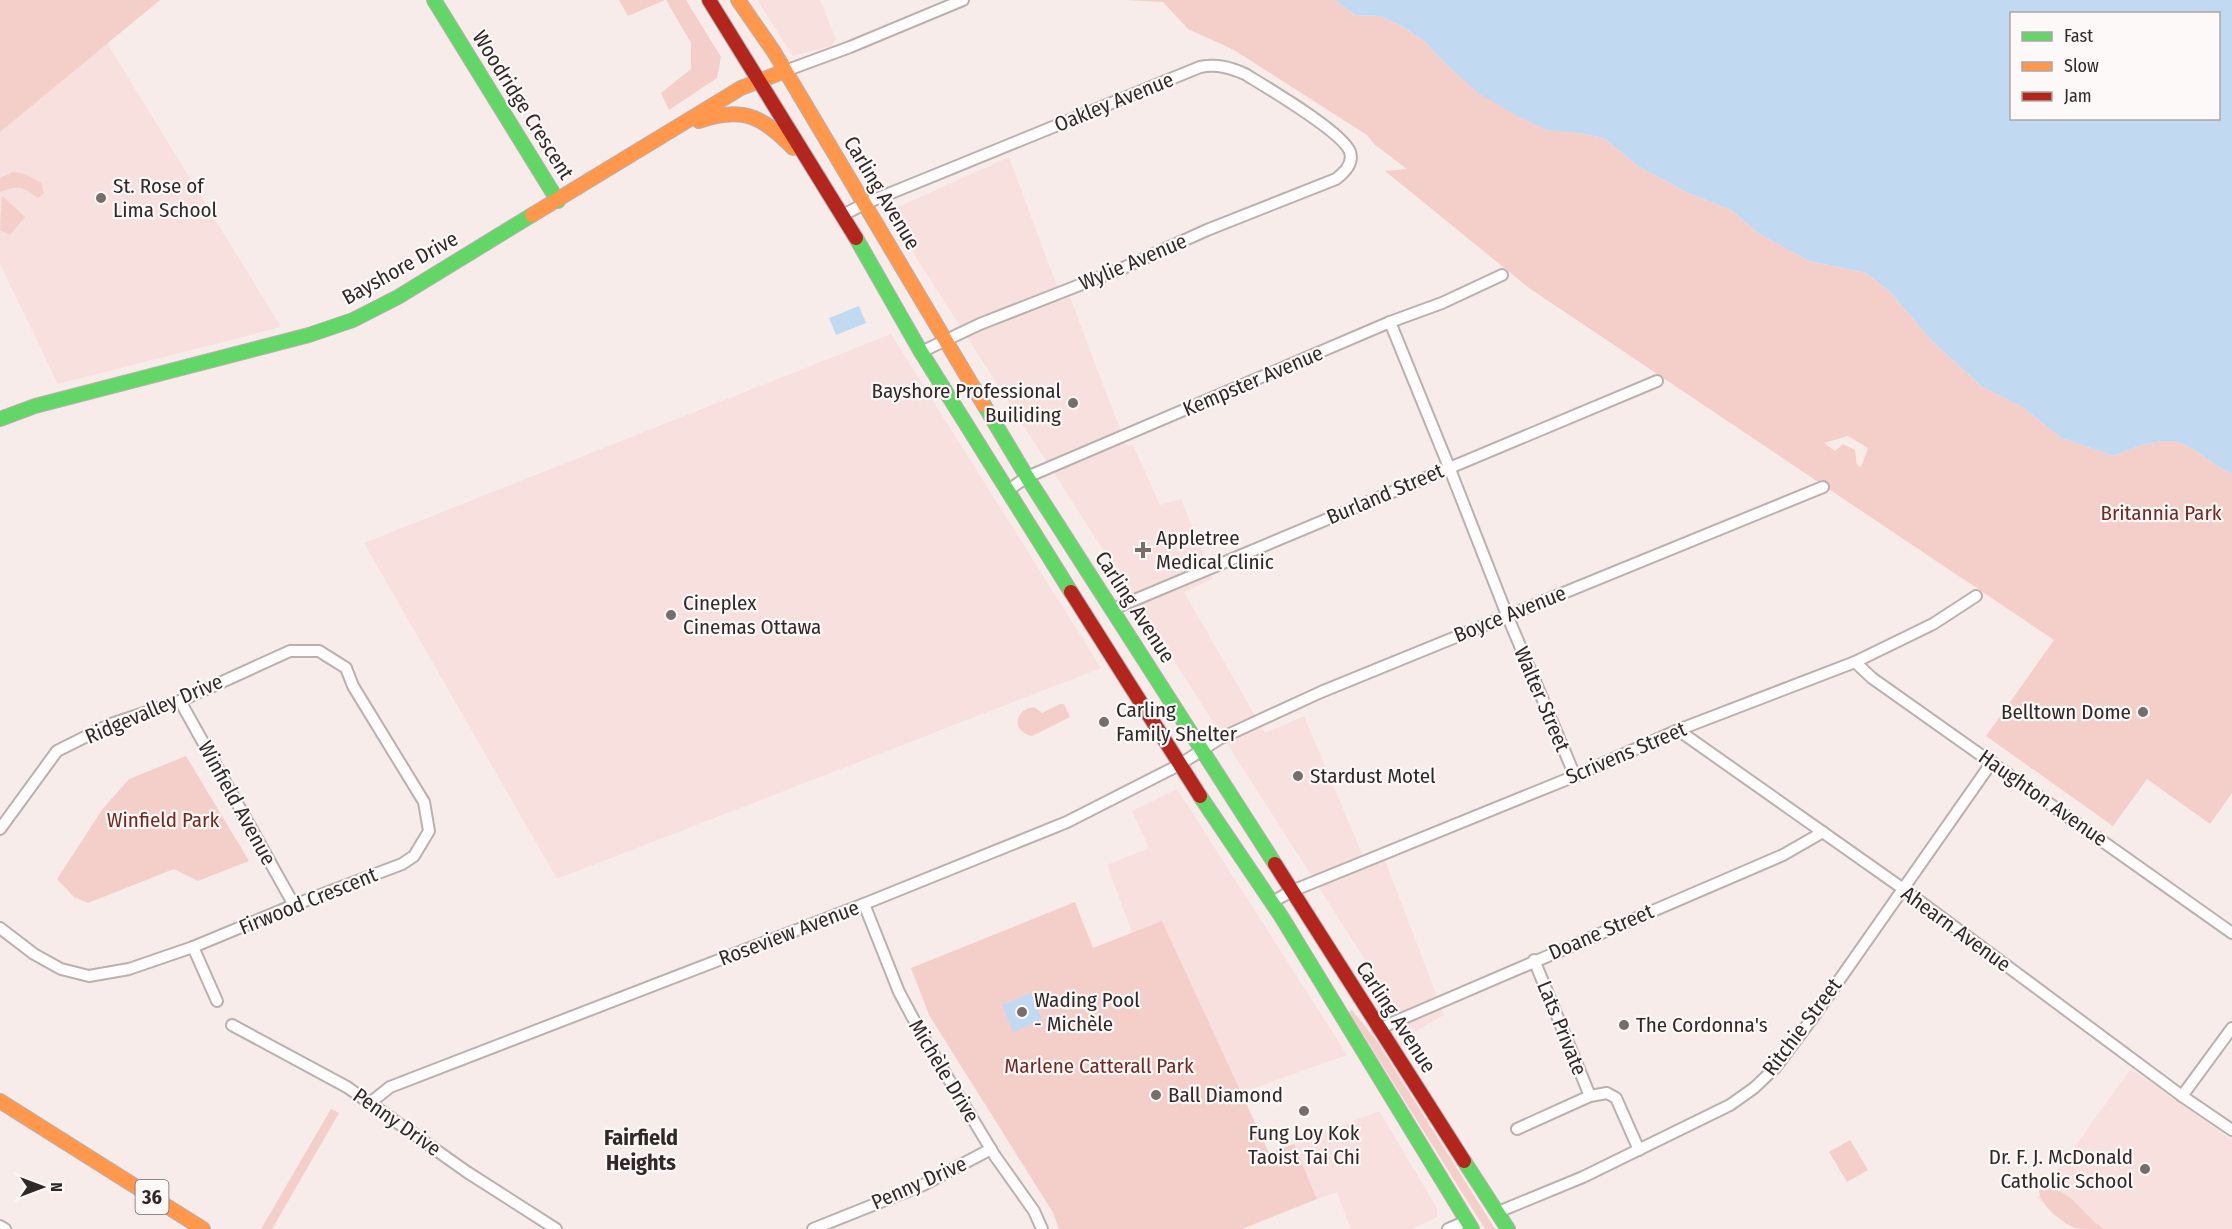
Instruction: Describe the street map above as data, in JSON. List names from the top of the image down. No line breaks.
{"streets":{"main road":["Woodridge Crescent","Carling Avenue","Bayshore Drive","36"],"street":["Oakley Avenue","Wylie Avenue","Kempster Avenue","Burland Street","Boyce Avenue","Walter Street","Ridgevalley Drive","Scrivens Street","Haughton Avenue","Winfield Avenue","Firwood Crescent","Ahearn Avenue","Doane Street","Roseview Avenue","Ritchie Street","Lats Private","Michèle Drive","Penny Drive"]},"crossings":[["Oakley Avenue","Carling Avenue"],["Oakley Avenue","Wylie Avenue"],["Woodridge Crescent","Bayshore Drive"],["Carling Avenue","Wylie Avenue"],["Carling Avenue","Bayshore Drive"],["Carling Avenue","Kempster Avenue"],["Carling Avenue","Burland Street"],["Carling Avenue","Boyce Avenue"],["Carling Avenue","Scrivens Street"],["Carling Avenue","Doane Street"],["Carling Avenue","Roseview Avenue"],["Carling Avenue","Ritchie Street"],["Kempster Avenue","Walter Street"],["Burland Street","Walter Street"],["Boyce Avenue","Walter Street"],["Boyce Avenue","Roseview Avenue"],["Walter Street","Scrivens Street"],["Ridgevalley Drive","Winfield Avenue"],["Ridgevalley Drive","Firwood Crescent"],["Scrivens Street","Haughton Avenue"],["Scrivens Street","Ahearn Avenue"],["Haughton Avenue","Ritchie Street"],["Winfield Avenue","Firwood Crescent"],["Ahearn Avenue","Doane Street"],["Ahearn Avenue","Ritchie Street"],["Doane Street","Lats Private"],["Roseview Avenue","Michèle Drive"],["Roseview Avenue","Penny Drive"],["Michèle Drive","Penny Drive"]],"districts":["Fairfield Heights"],"parks":["Britannia Park","Winfield Park","Marlene Catterall Park"],"places":{"other":["St. Rose of Lima School","Bayshore Professional Builiding","Cineplex Cinemas Ottawa","Belltown Dome","Carling Family Shelter","Stardust Motel","Wading Pool - Michèle","The Cordonna's","Ball Diamond","Fung Loy Kok Taoist Tai Chi","Dr. F. J. McDonald Catholic School"],"health":["Appletree Medical Clinic"]},"legend":["Fast","Slow","Jam"],"north":"right"}
